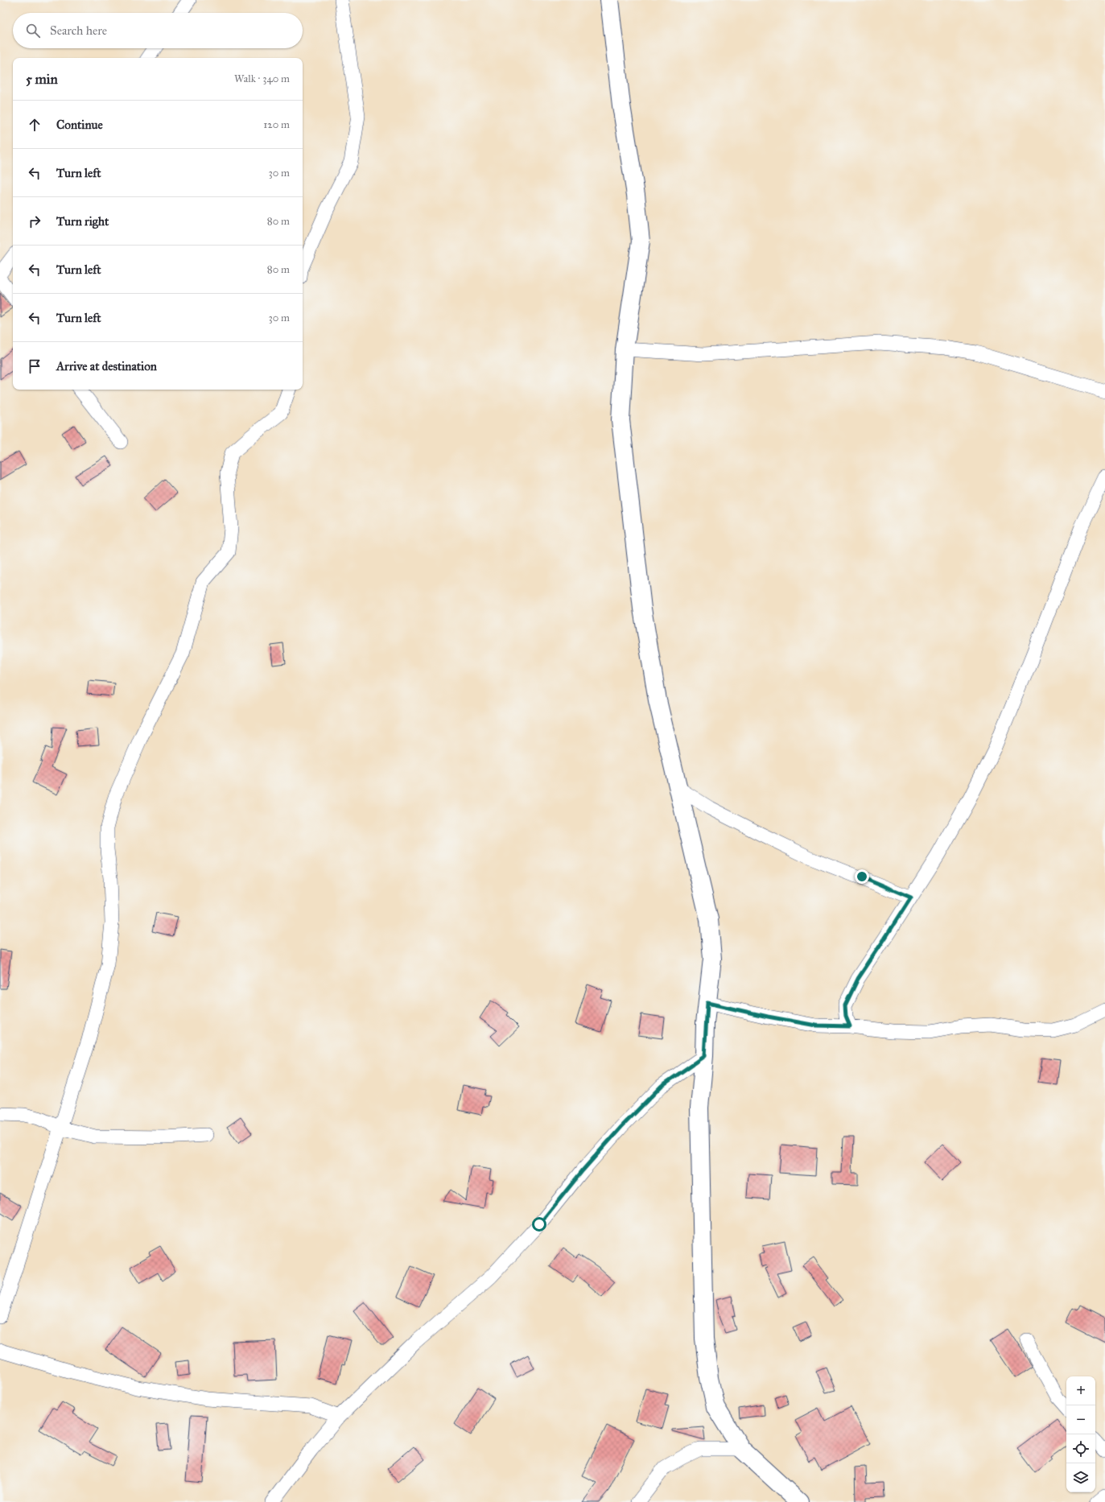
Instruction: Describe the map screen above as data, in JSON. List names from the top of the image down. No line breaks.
{"page":{"search":"Search here","heading":["5 min","Walk · 340 m"],"list":[["Continue","120 m"],["Turn left","30 m"],["Turn right","80 m"],["Turn left","80 m"],["Turn left","30 m"],"Arrive at destination"],"map_buttons":["+","−"]}}
